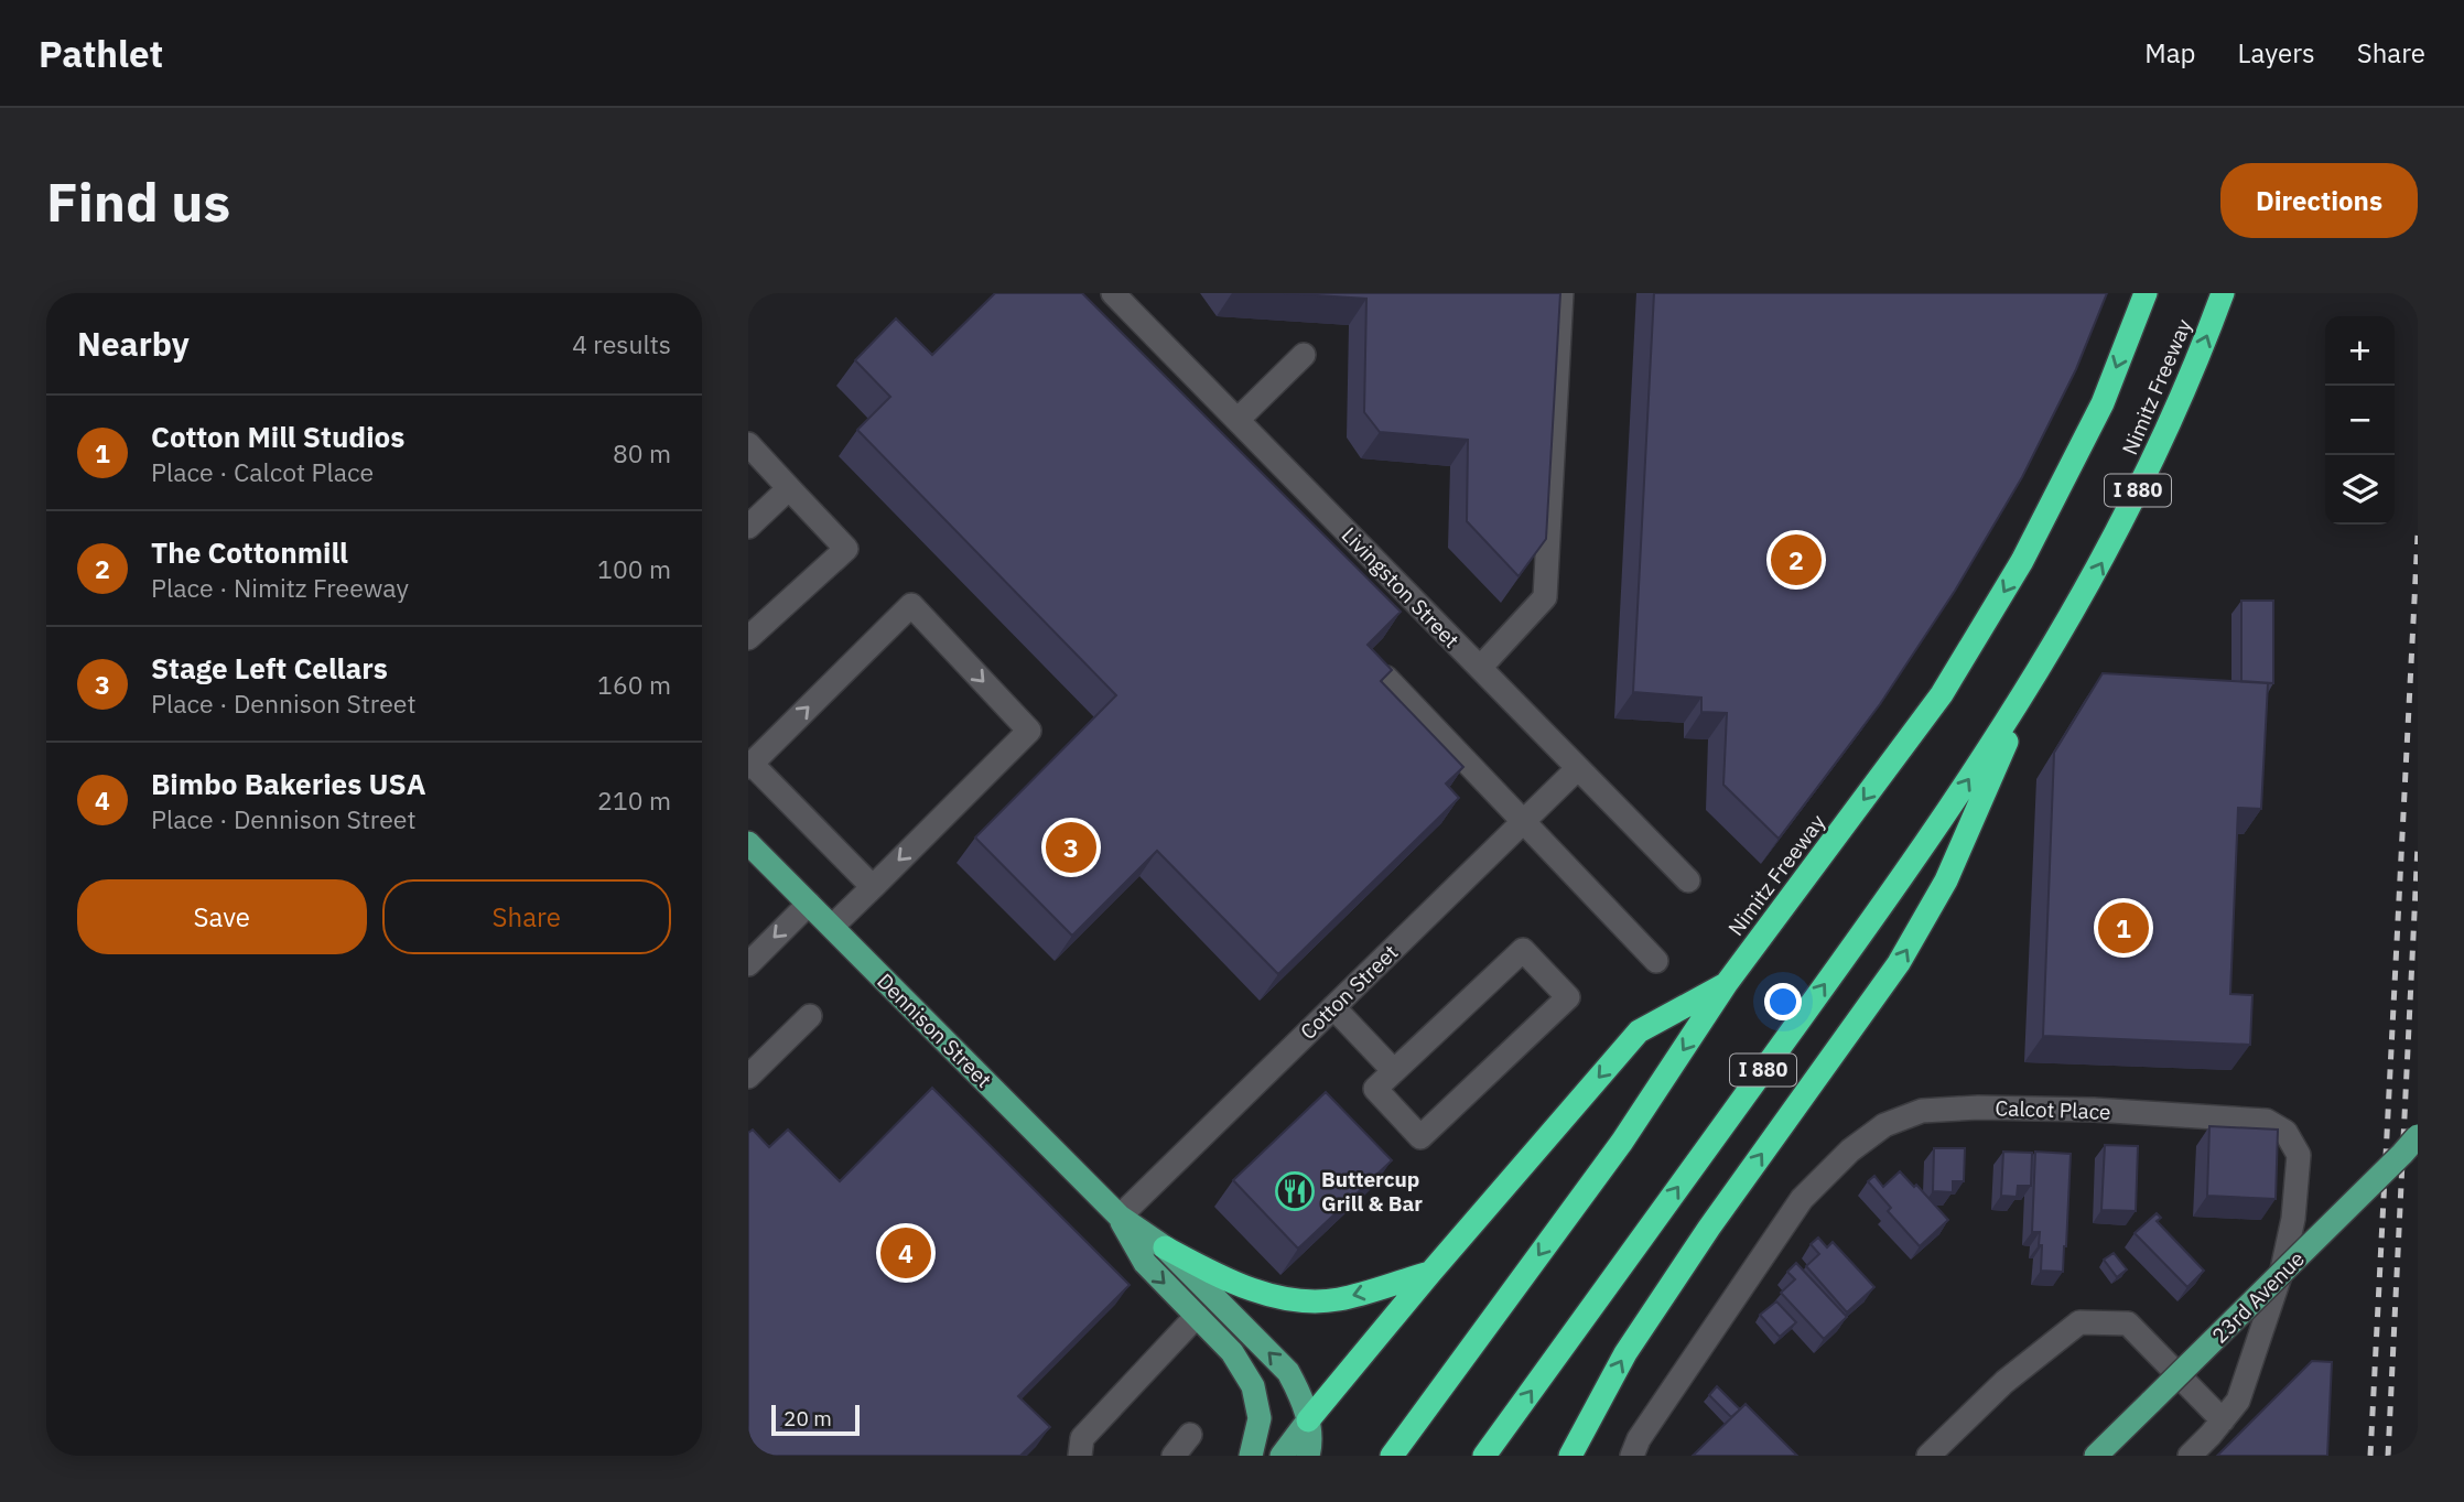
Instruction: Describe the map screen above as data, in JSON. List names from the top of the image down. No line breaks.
{"streets":{"highway":["Nimitz Freeway","I 880"],"main road":["Dennison Street","23rd Avenue"],"street":["Livingston Street","Cotton Street","Calcot Place"]},"crossings":[["Livingston Street","Cotton Street"],["Cotton Street","Dennison Street"]],"places":{"restaurant":["Buttercup Grill & Bar"]},"scale_bar":"20 m","page":{"header":"Pathlet","nav":["Map","Layers","Share"],"buttons":["Directions",["Save","Share"]],"title":"Find us","heading":["Nearby","4 results"],"map_buttons":["+","−"],"list":[{"mark":"1","name":"Cotton Mill Studios","note":"Place · Calcot Place","value":"80 m"},{"mark":"2","name":"The Cottonmill","note":"Place · Nimitz Freeway","value":"100 m"},{"mark":"3","name":"Stage Left Cellars","note":"Place · Dennison Street","value":"160 m"},{"mark":"4","name":"Bimbo Bakeries USA","note":"Place · Dennison Street","value":"210 m"}],"pins":["2","3","1","4"],"scale":"20 m"}}
